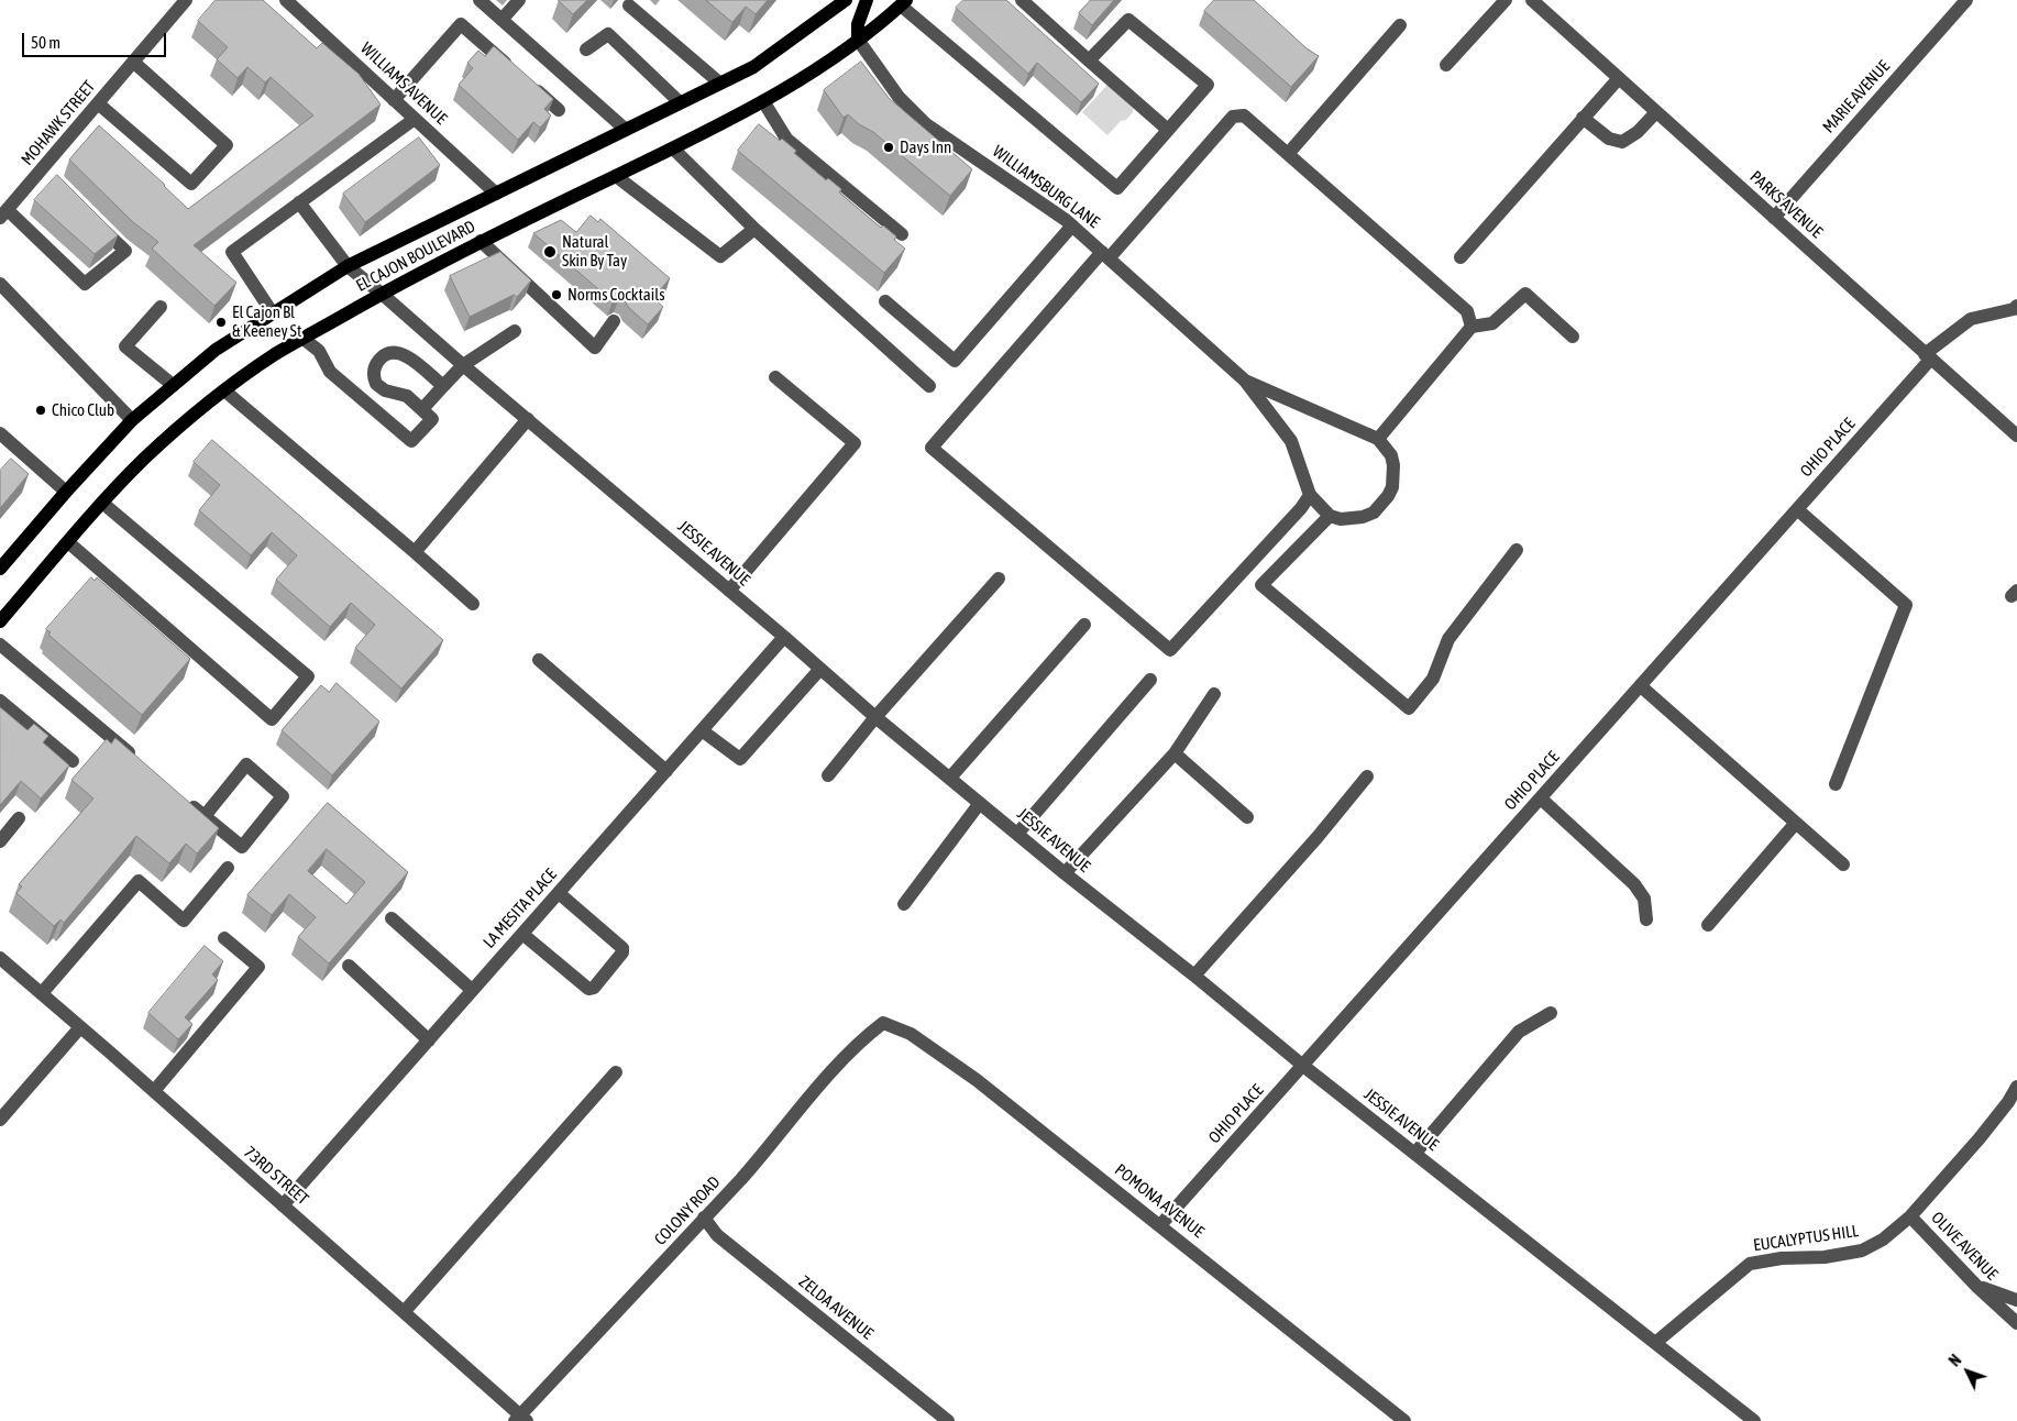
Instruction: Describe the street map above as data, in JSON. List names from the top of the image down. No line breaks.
{"streets":{"main road":["EL CAJON BOULEVARD"],"street":["WILLIAMS AVENUE","MARIE AVENUE","MOHAWK STREET","WILLIAMSBURG LANE","PARKS AVENUE","OHIO PLACE","JESSIE AVENUE","LA MESITA PLACE","73RD STREET","POMONA AVENUE","COLONY ROAD","EUCALYPTUS HILL","OLIVE AVENUE","ZELDA AVENUE"]},"crossings":[["WILLIAMS AVENUE","EL CAJON BOULEVARD"],["MARIE AVENUE","PARKS AVENUE"],["WILLIAMSBURG LANE","EL CAJON BOULEVARD"],["PARKS AVENUE","OHIO PLACE"],["EL CAJON BOULEVARD","JESSIE AVENUE"],["OHIO PLACE","JESSIE AVENUE"],["OHIO PLACE","POMONA AVENUE"],["JESSIE AVENUE","LA MESITA PLACE"],["JESSIE AVENUE","EUCALYPTUS HILL"],["LA MESITA PLACE","73RD STREET"],["73RD STREET","COLONY ROAD"],["POMONA AVENUE","COLONY ROAD"],["COLONY ROAD","ZELDA AVENUE"],["EUCALYPTUS HILL","OLIVE AVENUE"]],"places":["Days Inn","Natural Skin By Tay","Norms Cocktails","El Cajon Bl & Keeney St","Chico Club"],"scale_bar":"50 m","north":"top left"}
